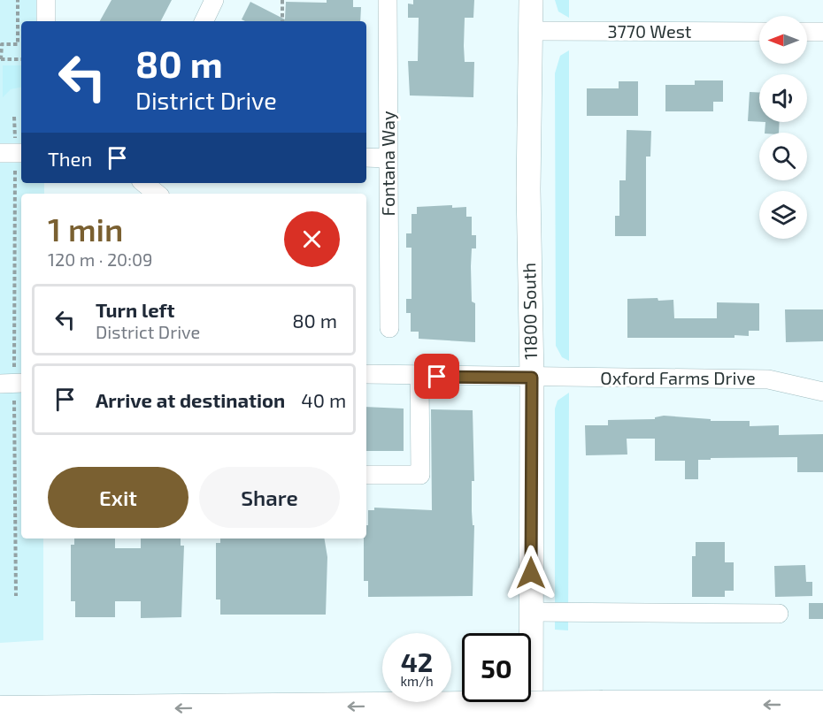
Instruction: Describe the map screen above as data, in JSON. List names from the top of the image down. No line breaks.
{"streets":{"main road":["11800 South"],"street":["3770 West","Fontana Way","Oxford Farms Drive"]},"crossings":[["3770 West","11800 South"],["11800 South","Oxford Farms Drive"]],"north":"left","page":{"turn":["80 m","District Drive"],"then":"Then","heading":["1 min","120 m · 20:09"],"list":[{"name":"Turn left","note":"District Drive","value":"80 m"},{"name":"Arrive at destination","value":"40 m"}],"buttons":["Exit","Share"],"speed":"42 km/h","limit":"50"}}
